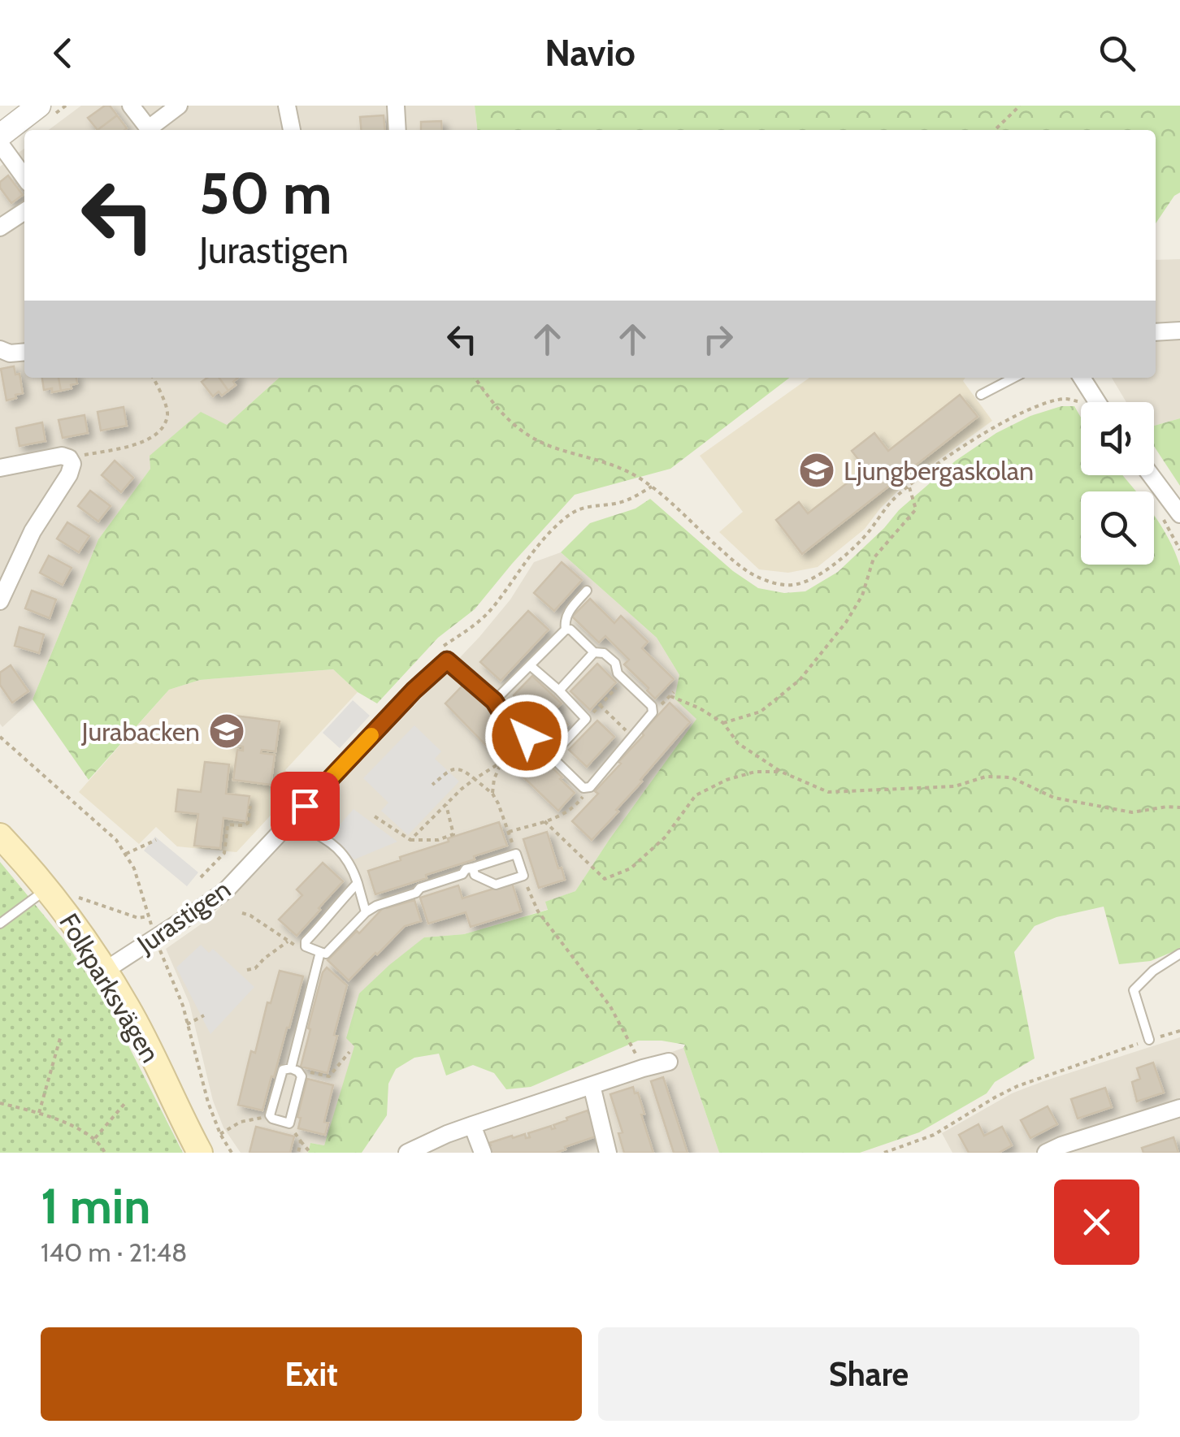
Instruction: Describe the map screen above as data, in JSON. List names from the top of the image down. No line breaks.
{"streets":{"main road":["Folkparksvägen"],"street":["Jurastigen"]},"crossings":[["Jurastigen","Folkparksvägen"]],"places":{"school or university":["Ljungbergaskolan","Jurabacken"]},"page":{"header":"Navio","turn":["50 m","Jurastigen"],"heading":["1 min","140 m · 21:48"],"buttons":["Exit","Share"]}}
